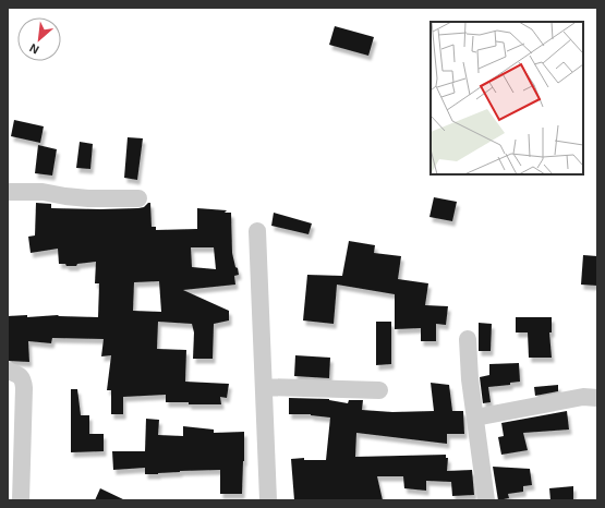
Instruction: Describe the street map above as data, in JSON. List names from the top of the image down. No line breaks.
{"north":"bottom left"}
